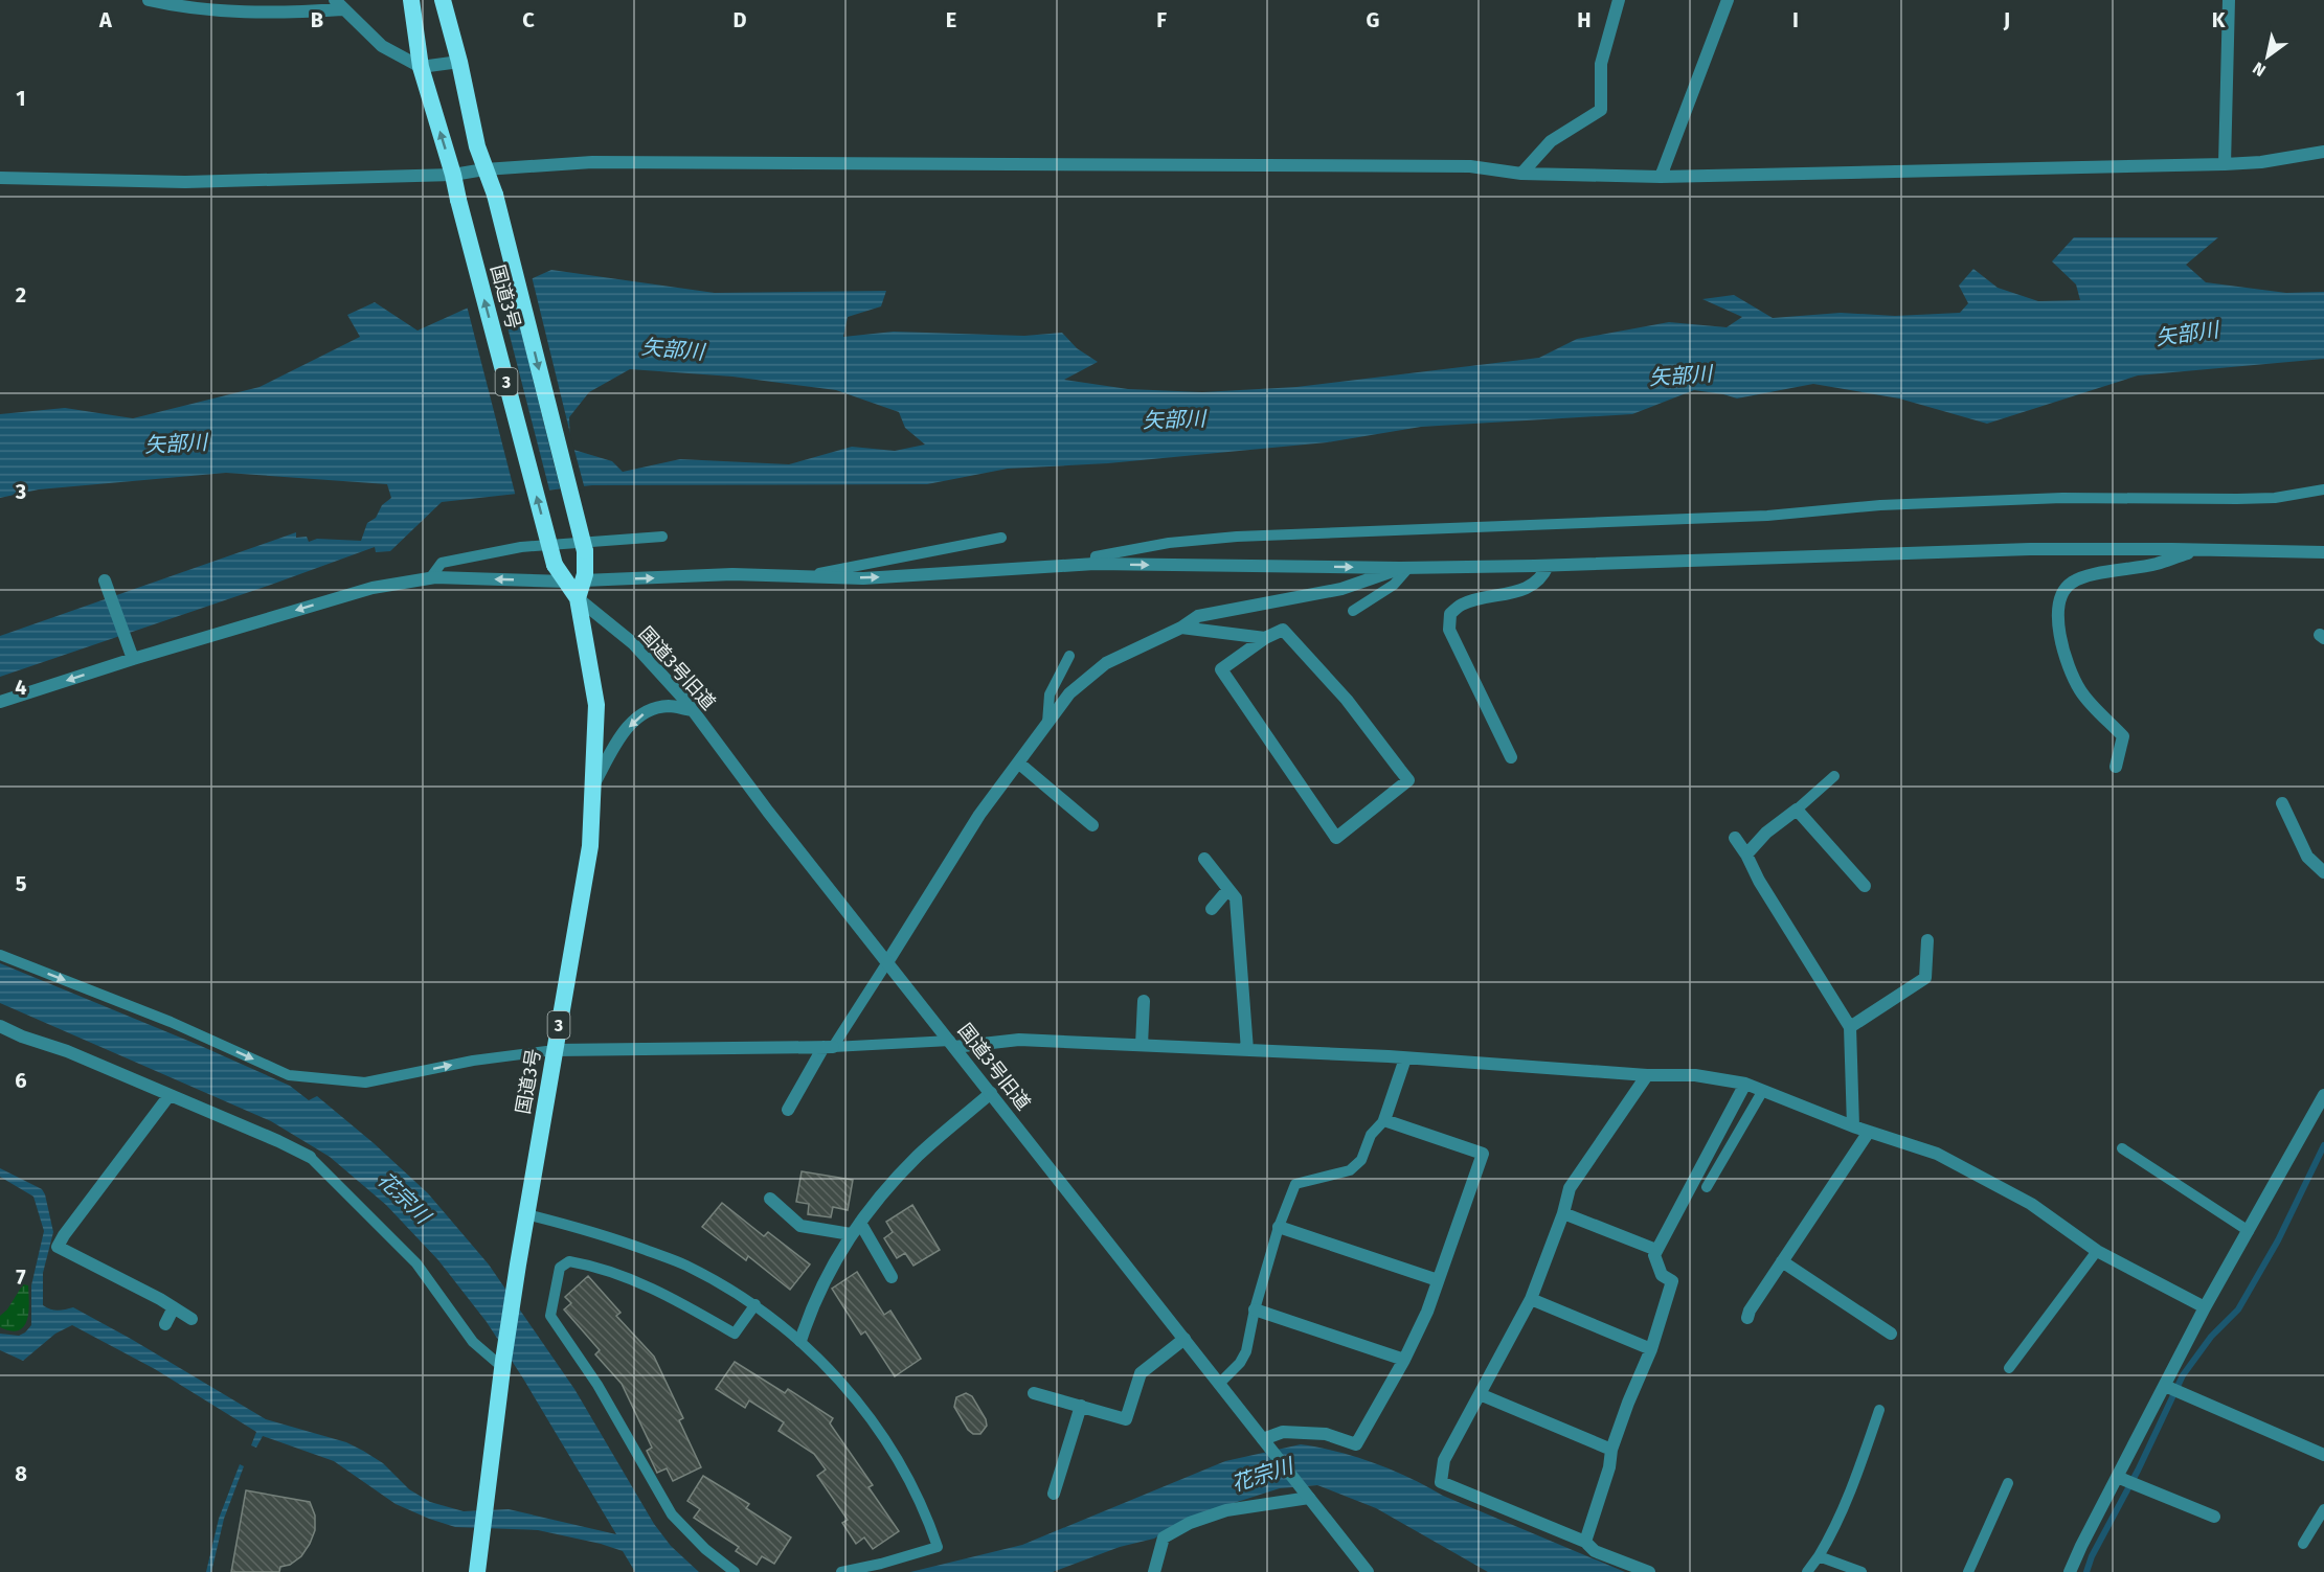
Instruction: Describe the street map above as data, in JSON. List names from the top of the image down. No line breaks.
{"streets":{"highway":["国道3号","3"],"street":["国道3号旧道"]},"crossings":[["国道3号","国道3号旧道"]],"water":["矢部川","花宗川"],"north":"bottom left","grid":{"columns":["A","B","C","D","E","F","G","H","I","J","K"],"rows":["1","2","3","4","5","6","7","8"]}}
